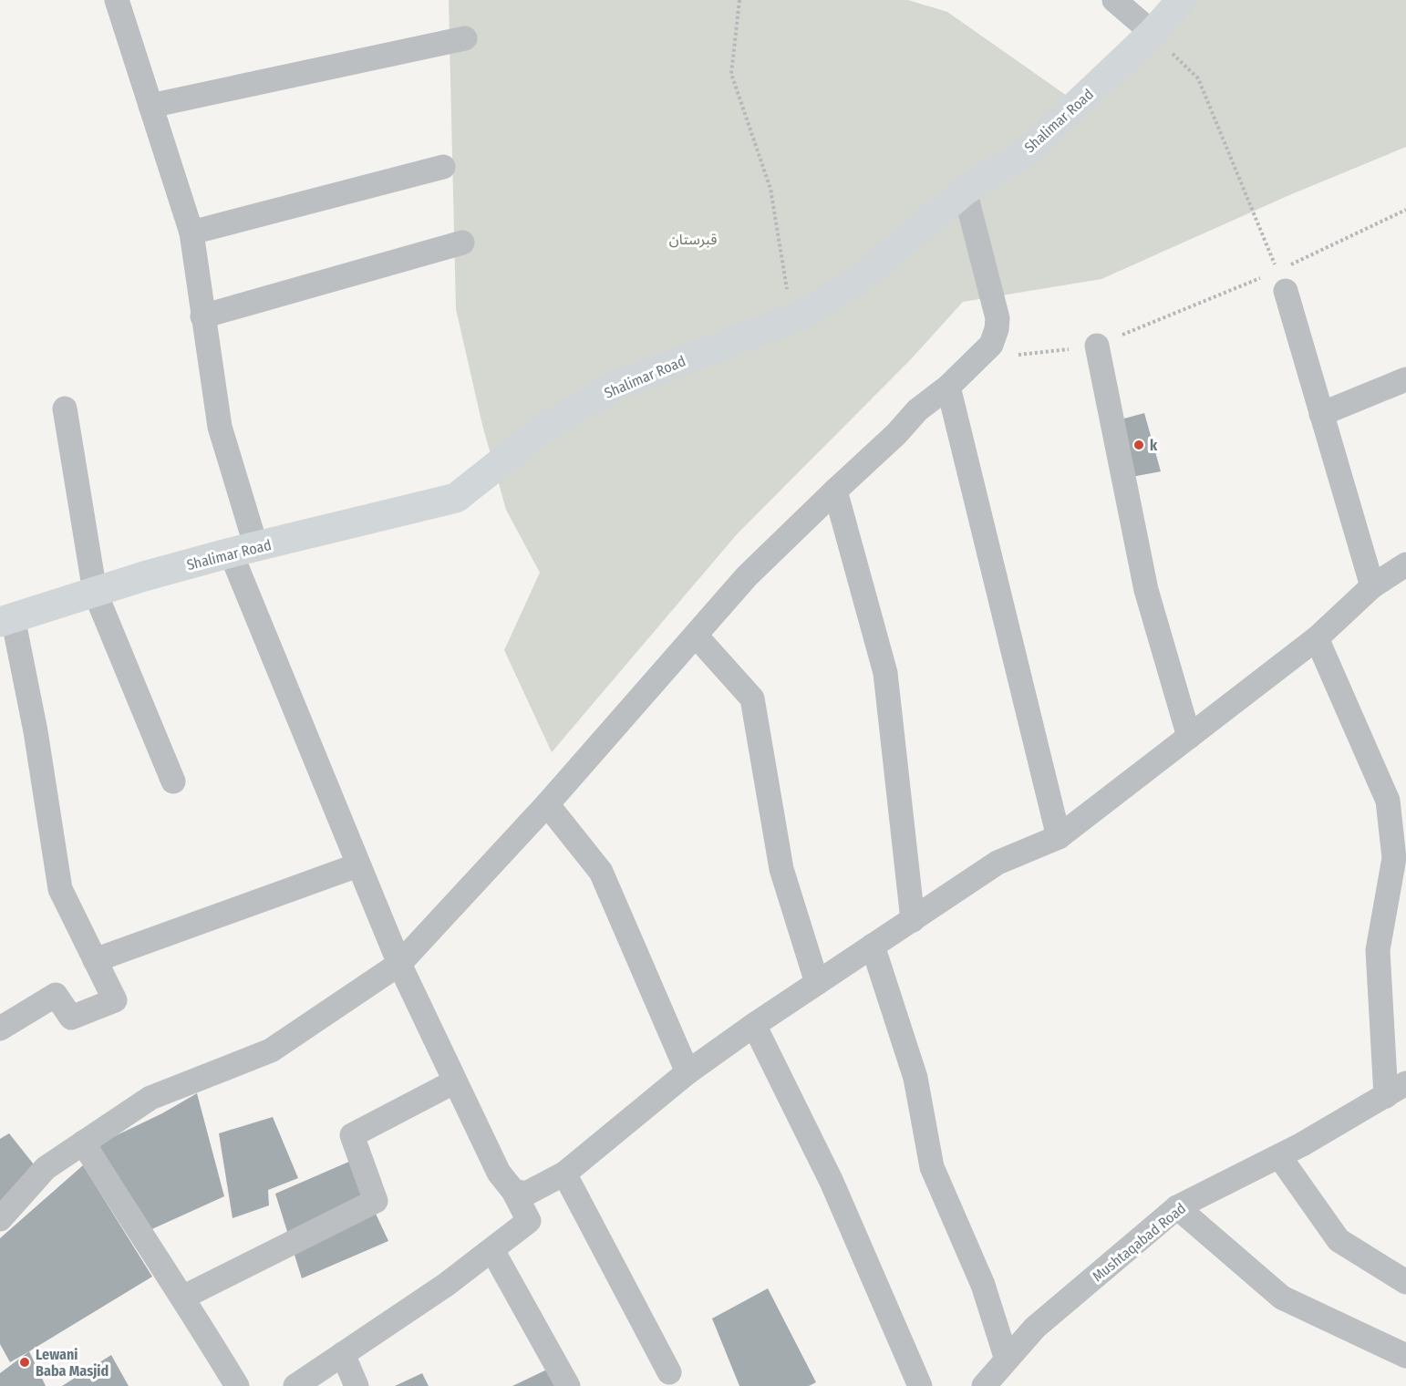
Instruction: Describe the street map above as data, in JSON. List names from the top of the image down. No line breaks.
{"streets":{"street":["Shalimar Road","Mushtaqabad Road"]},"parks":["قبرستان"],"places":["k","Lewani Baba Masjid"]}
